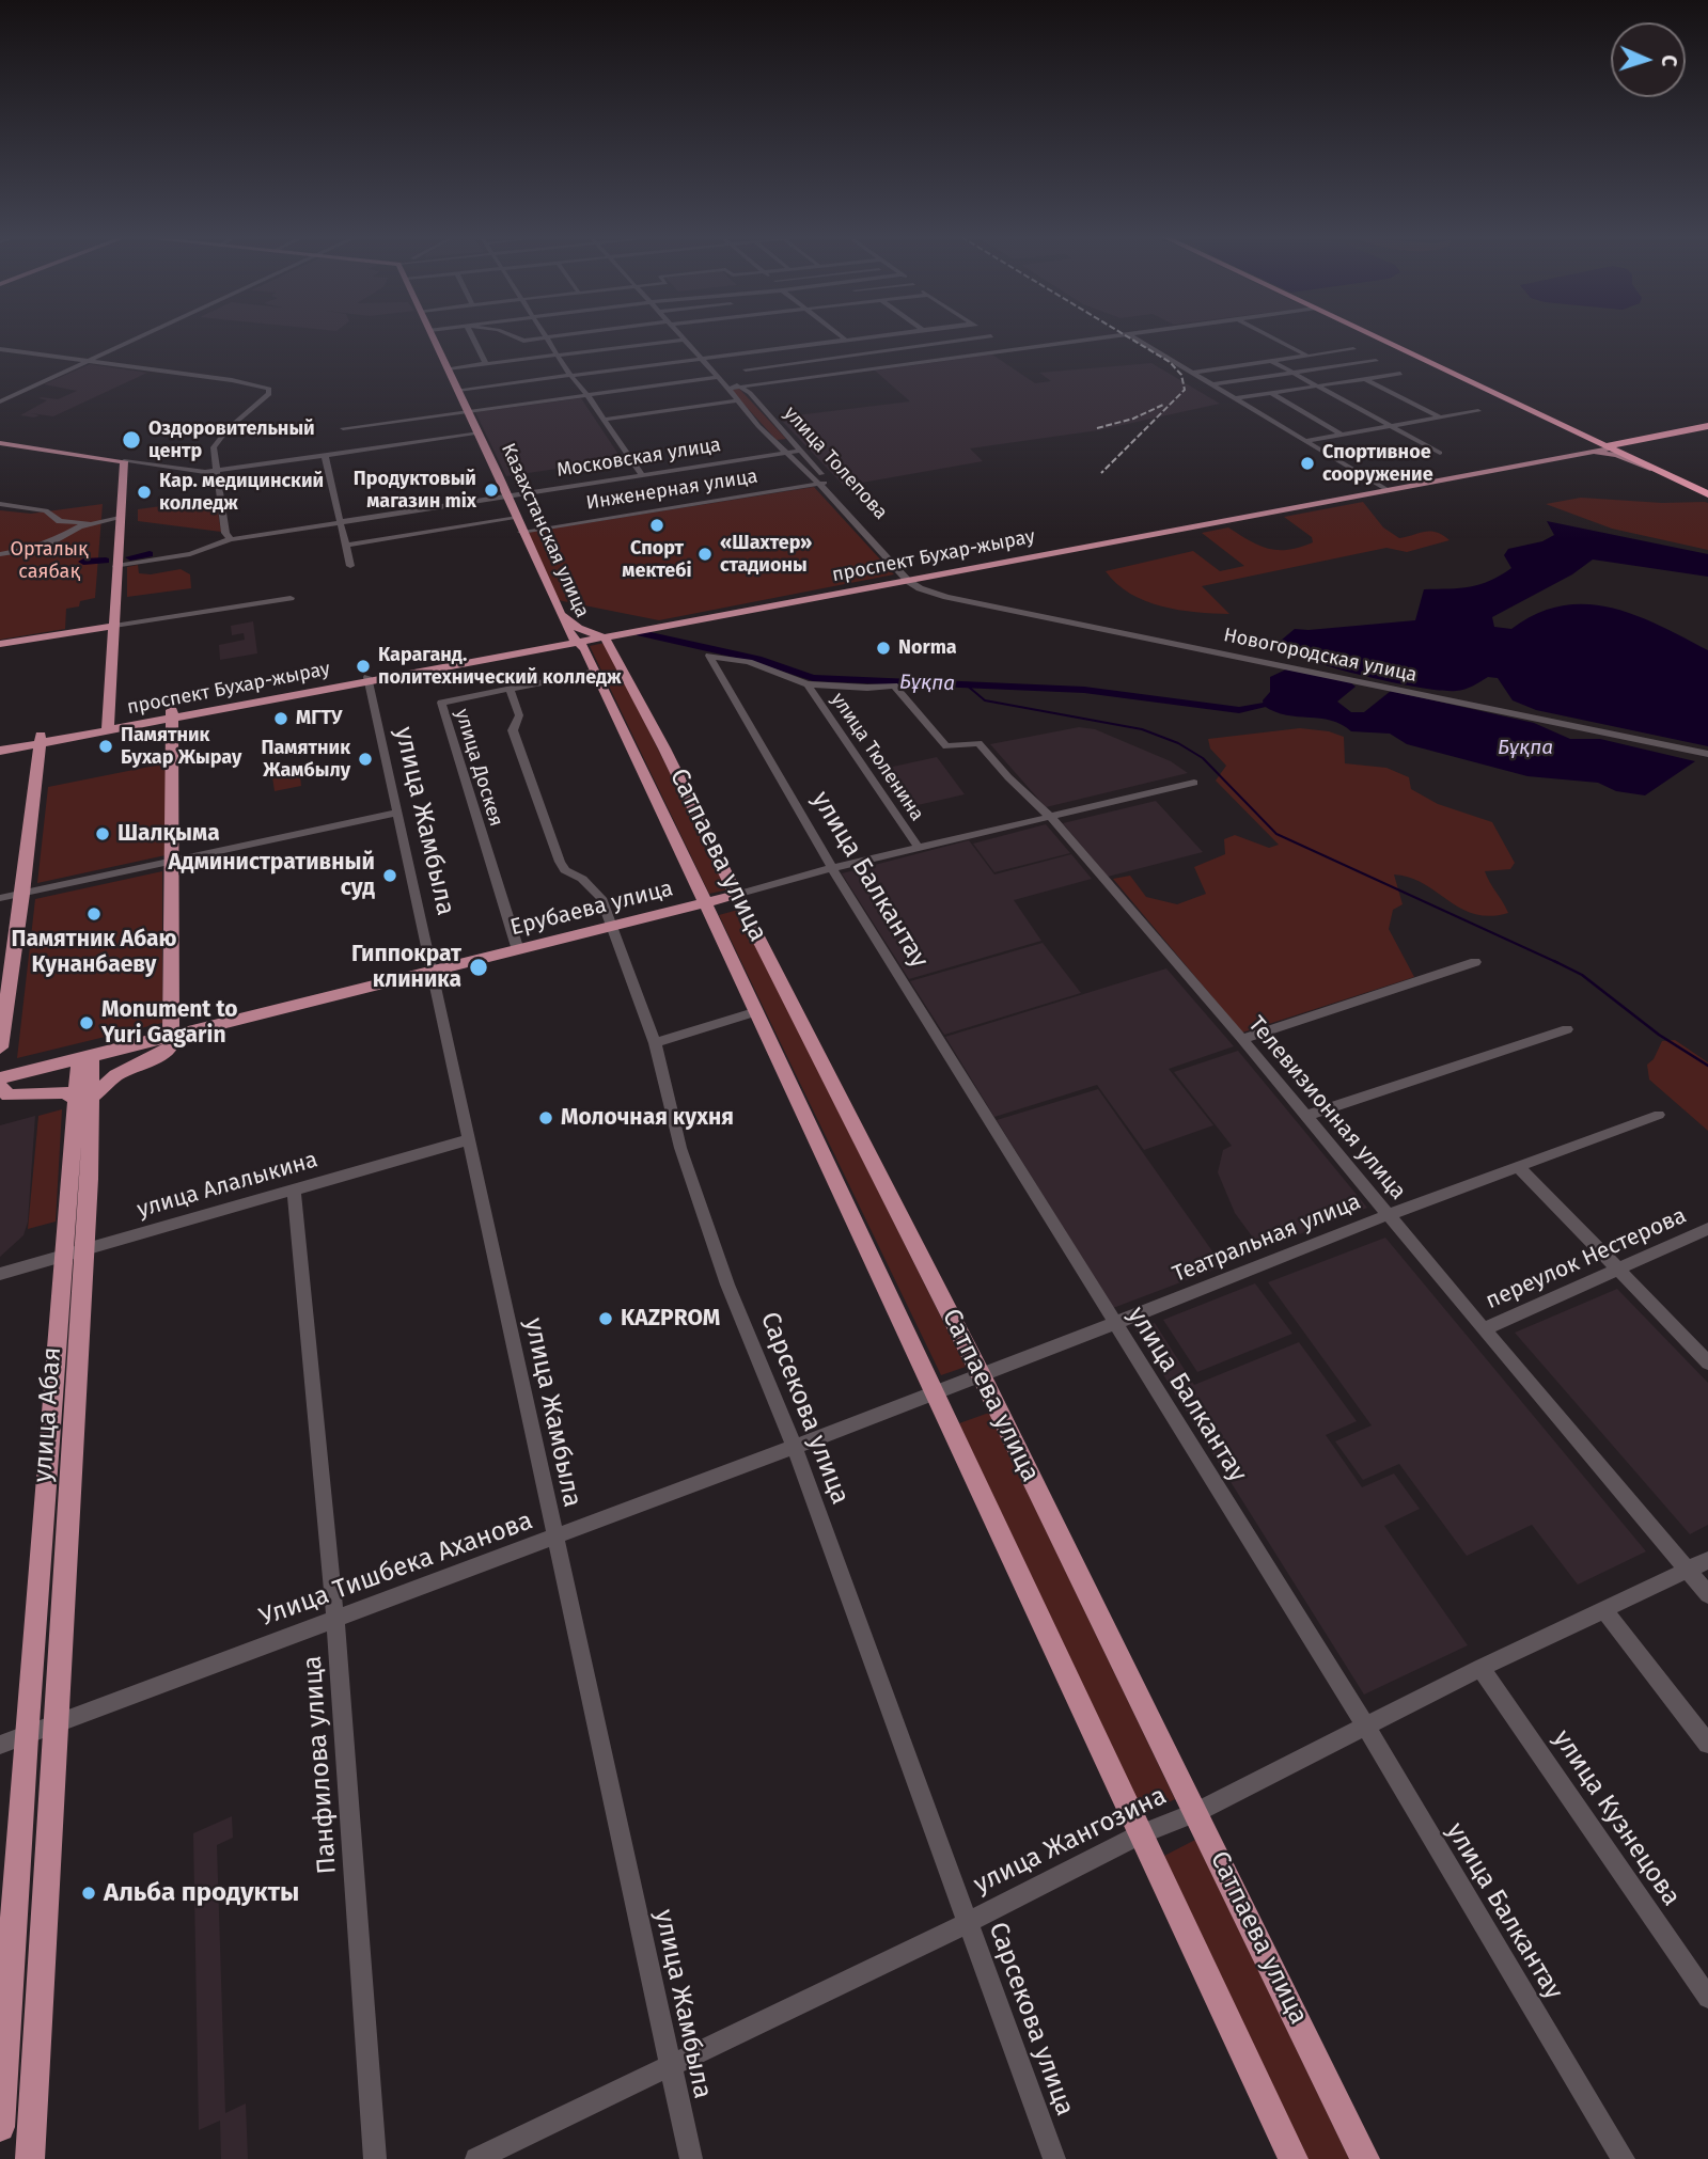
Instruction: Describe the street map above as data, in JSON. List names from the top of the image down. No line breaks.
{"streets":{"main road":["Казахстанская улица","проспект Бухар-жырау","Сатпаева улица","Ерубаева улица","улица Абая"],"street":["Московская улица","улица Толепова","Инженерная улица","Новогородская улица","улица Тюленина","улица Доскея","улица Жамбыла","улица Балкантау","Телевизионная улица","улица Алалыкина","Театральная улица","переулок Нестерова","Сарсекова улица","Улица Тишбека Аханова","Панфилова улица","улица Кузнецова","улица Жангозина"]},"crossings":[["Московская улица","улица Толепова"],["Московская улица","Казахстанская улица"],["улица Толепова","Инженерная улица"],["улица Толепова","проспект Бухар-жырау"],["улица Толепова","Новогородская улица"],["Инженерная улица","Казахстанская улица"],["Казахстанская улица","проспект Бухар-жырау"],["Казахстанская улица","Сатпаева улица"],["проспект Бухар-жырау","Новогородская улица"],["проспект Бухар-жырау","улица Жамбыла"],["проспект Бухар-жырау","Сатпаева улица"],["улица Тюленина","Ерубаева улица"],["улица Доскея","Сатпаева улица"],["улица Доскея","Ерубаева улица"],["улица Доскея","Сарсекова улица"],["улица Жамбыла","Ерубаева улица"],["улица Жамбыла","улица Алалыкина"],["улица Жамбыла","Улица Тишбека Аханова"],["улица Жамбыла","улица Жангозина"],["Сатпаева улица","Ерубаева улица"],["Сатпаева улица","Театральная улица"],["Сатпаева улица","Улица Тишбека Аханова"],["Сатпаева улица","улица Жангозина"],["улица Балкантау","Ерубаева улица"],["улица Балкантау","Театральная улица"],["улица Балкантау","улица Жангозина"],["Ерубаева улица","Телевизионная улица"],["Ерубаева улица","Сарсекова улица"],["Телевизионная улица","Театральная улица"],["Телевизионная улица","переулок Нестерова"],["Телевизионная улица","улица Жангозина"],["улица Алалыкина","улица Абая"],["улица Алалыкина","Панфилова улица"],["Театральная улица","Улица Тишбека Аханова"],["Сарсекова улица","Улица Тишбека Аханова"],["Сарсекова улица","улица Жангозина"],["улица Абая","Улица Тишбека Аханова"],["Улица Тишбека Аханова","Панфилова улица"],["улица Кузнецова","улица Жангозина"]],"water":["Бұқпа"],"parks":["Орталық саябақ"],"places":["Оздоровительный центр","Спортивное сооружение","Продуктовый магазин mix","Кар. медицинский колледж","Спорт мектебі","«Шахтер» стадионы","Norma","Караганд. политехнический колледж","МГТУ","Памятник Бухар Жырау","Памятник Жамбылу","Шалқыма","Административный суд","Памятник Абаю Кунанбаеву","Гиппократ клиника","Monument to Yuri Gagarin","Молочная кухня","KAZPROM","Альба продукты"],"north":"right"}
